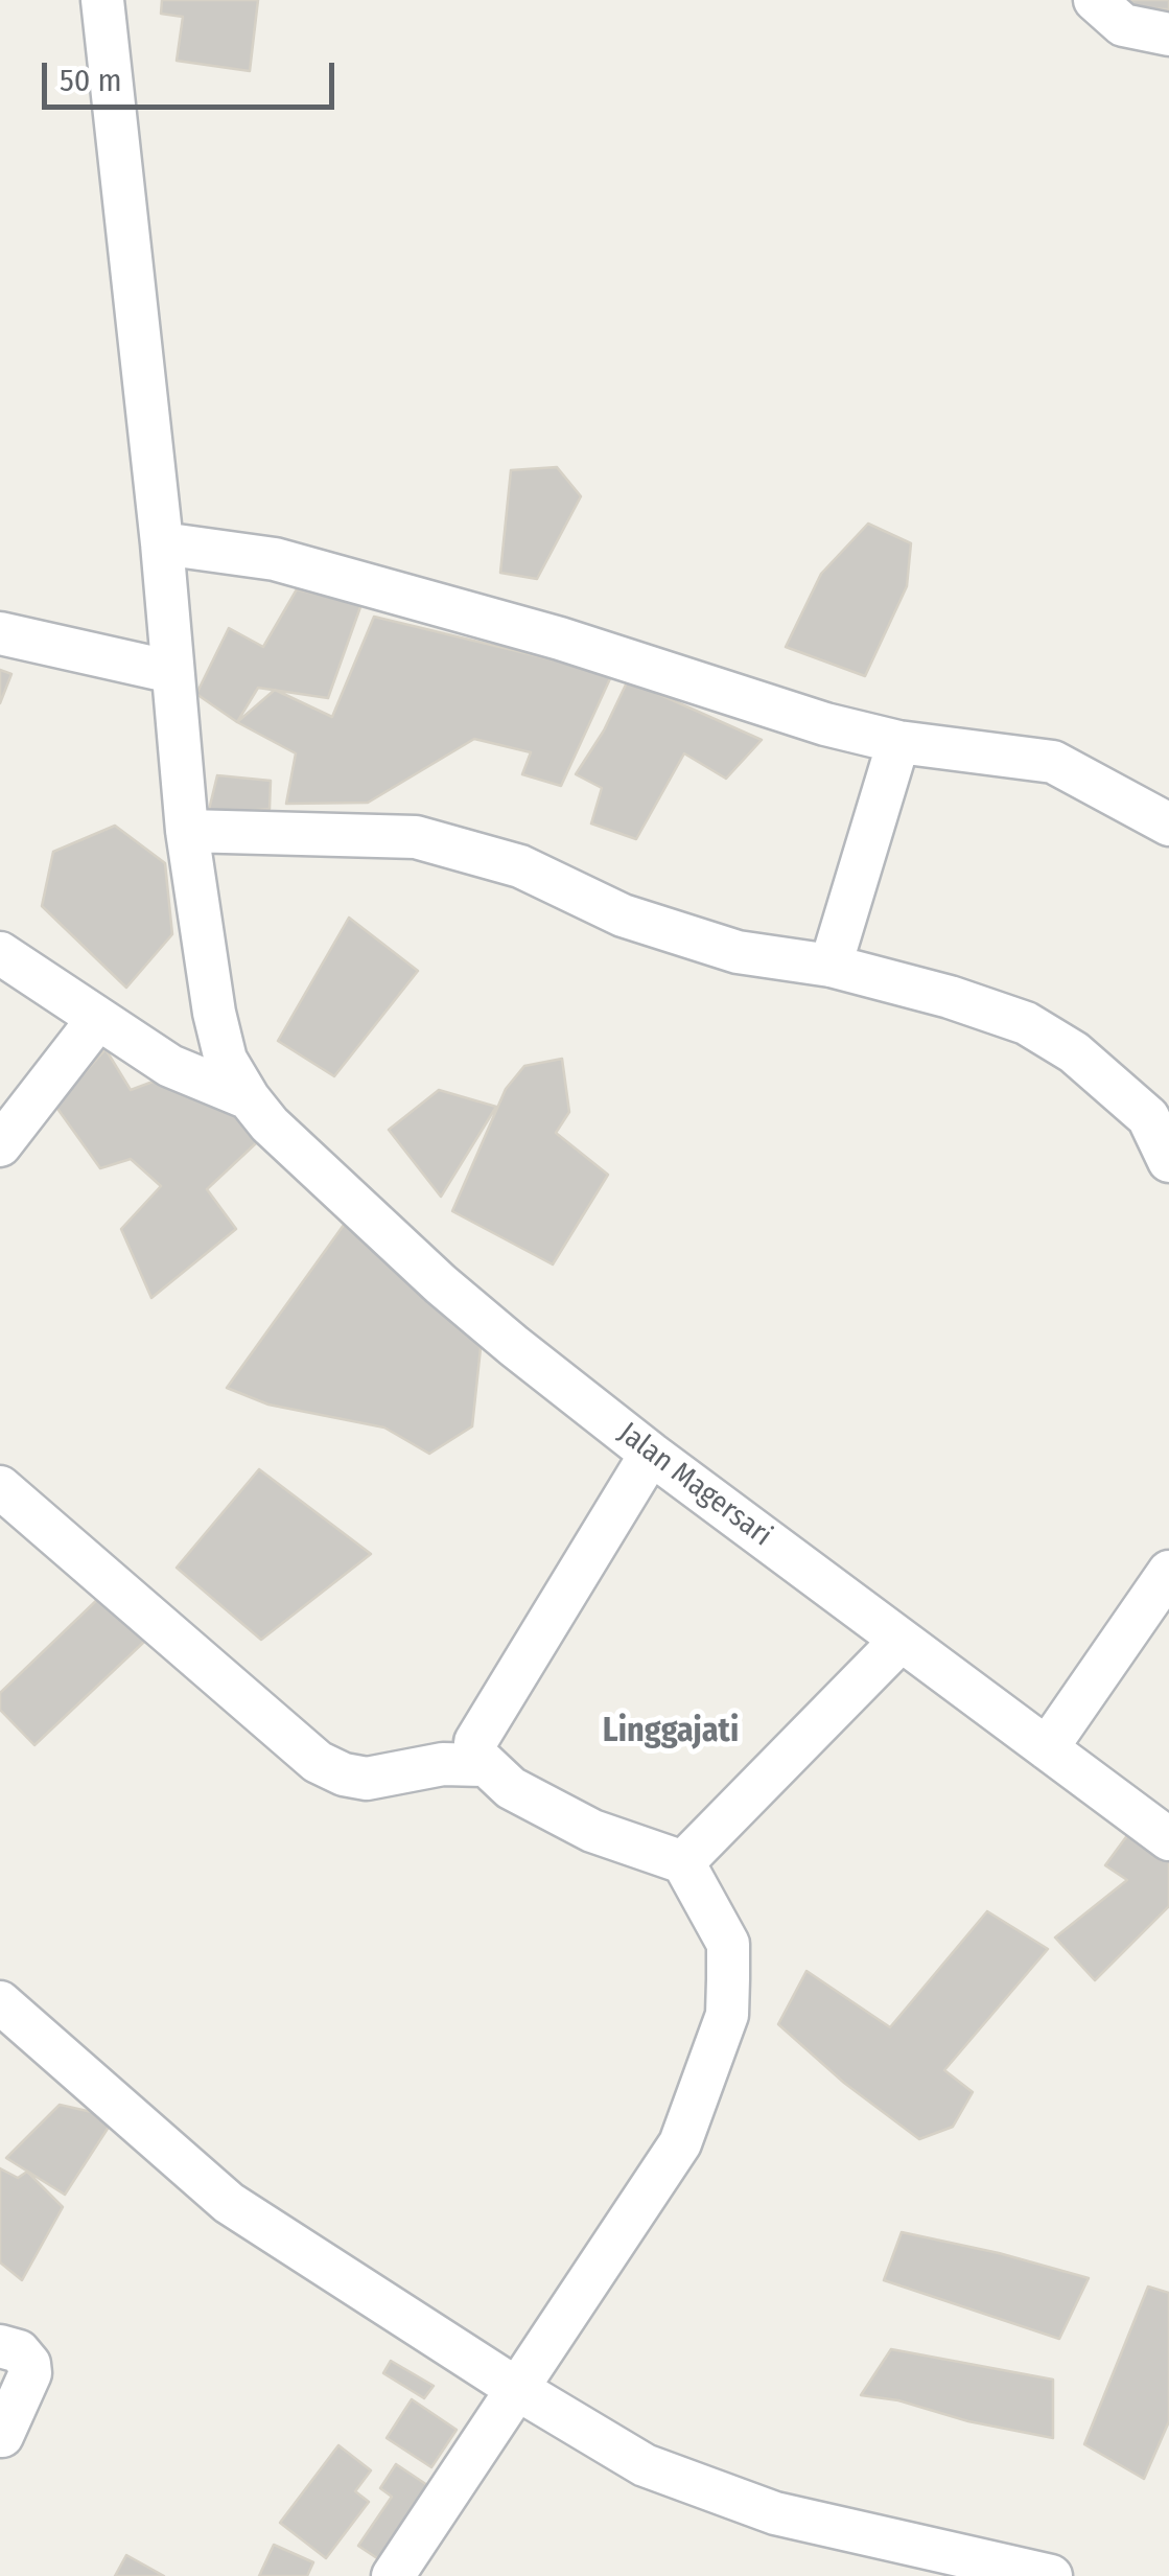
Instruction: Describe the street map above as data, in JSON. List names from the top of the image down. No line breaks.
{"streets":{"street":["Jalan Magersari"]},"districts":["Linggajati"],"scale_bar":"50 m"}
